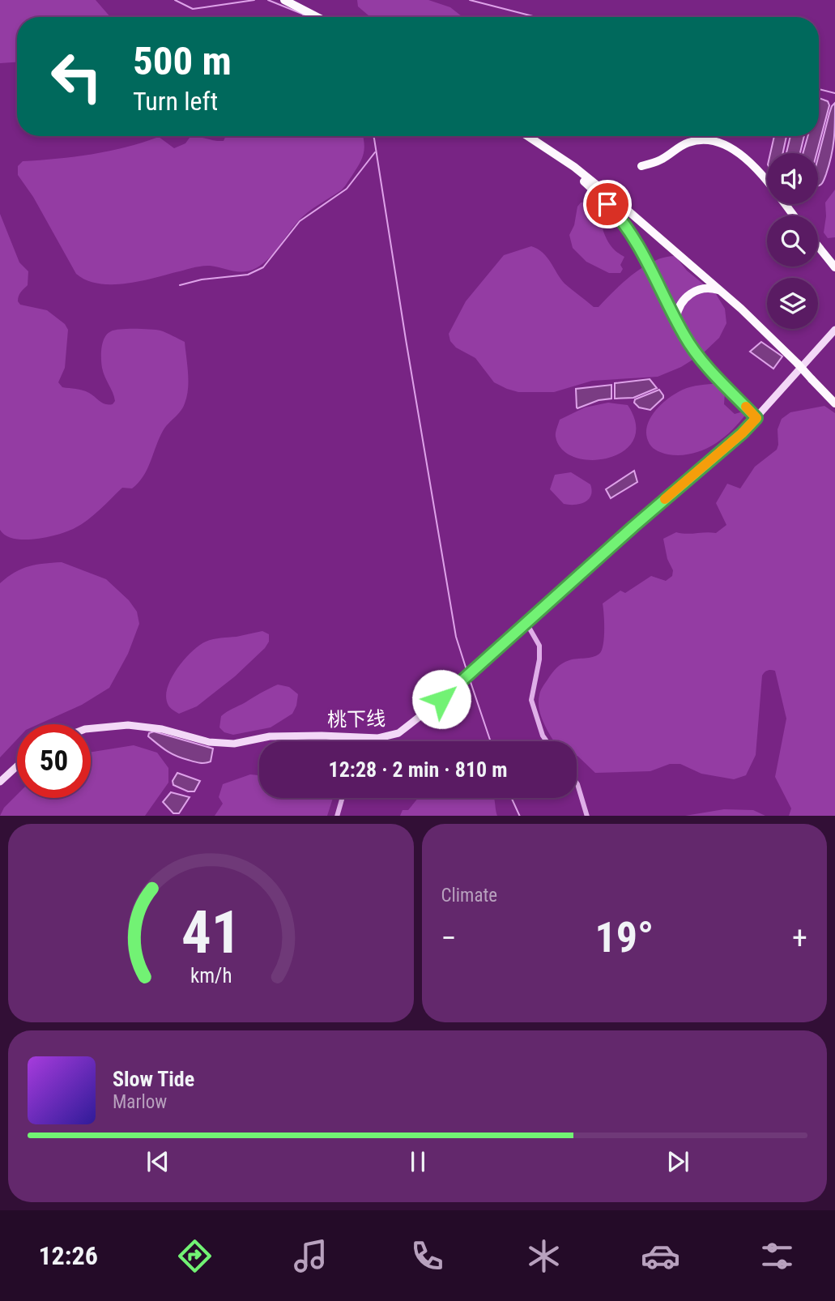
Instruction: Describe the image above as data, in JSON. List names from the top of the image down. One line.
{"streets":{"main road":["桃下线"]},"page":{"turn":["500 m","Turn left"],"limit":"50","trip":"12:28 · 2 min · 810 m","tile":"Climate","heat":["−","19°","+"],"song":["Slow Tide","Marlow"],"tabs":"12:26","gauge":["41","km/h"]}}
